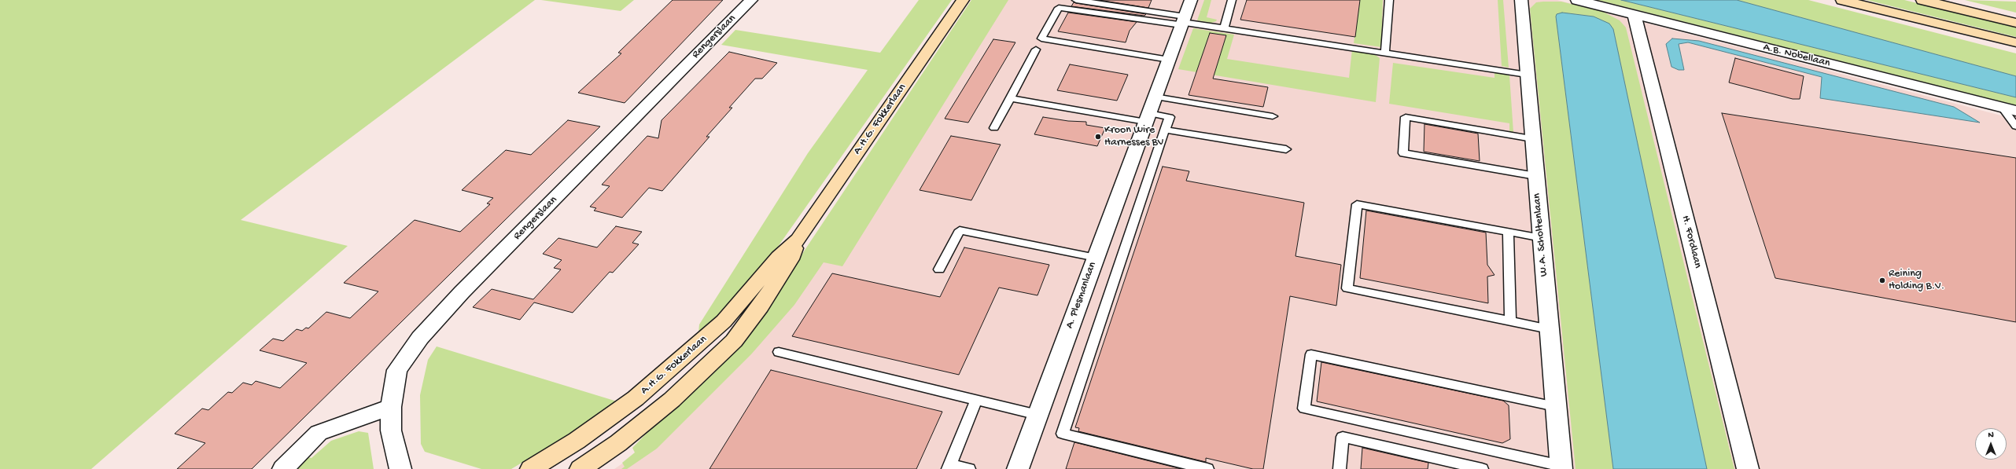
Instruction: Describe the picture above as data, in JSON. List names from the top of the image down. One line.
{"streets":{"main road":["A.H.G. Fokkerlaan"],"street":["Rengerslaan","A.B. Nobellaan","W.A. Scholtenlaan","H. Fordlaan","A. Plesmanlaan"]},"crossings":[["A.B. Nobellaan","H. Fordlaan"]],"places":["Kroon Wire Harnesses BV","Reining Holding B.V."],"north":"top"}
